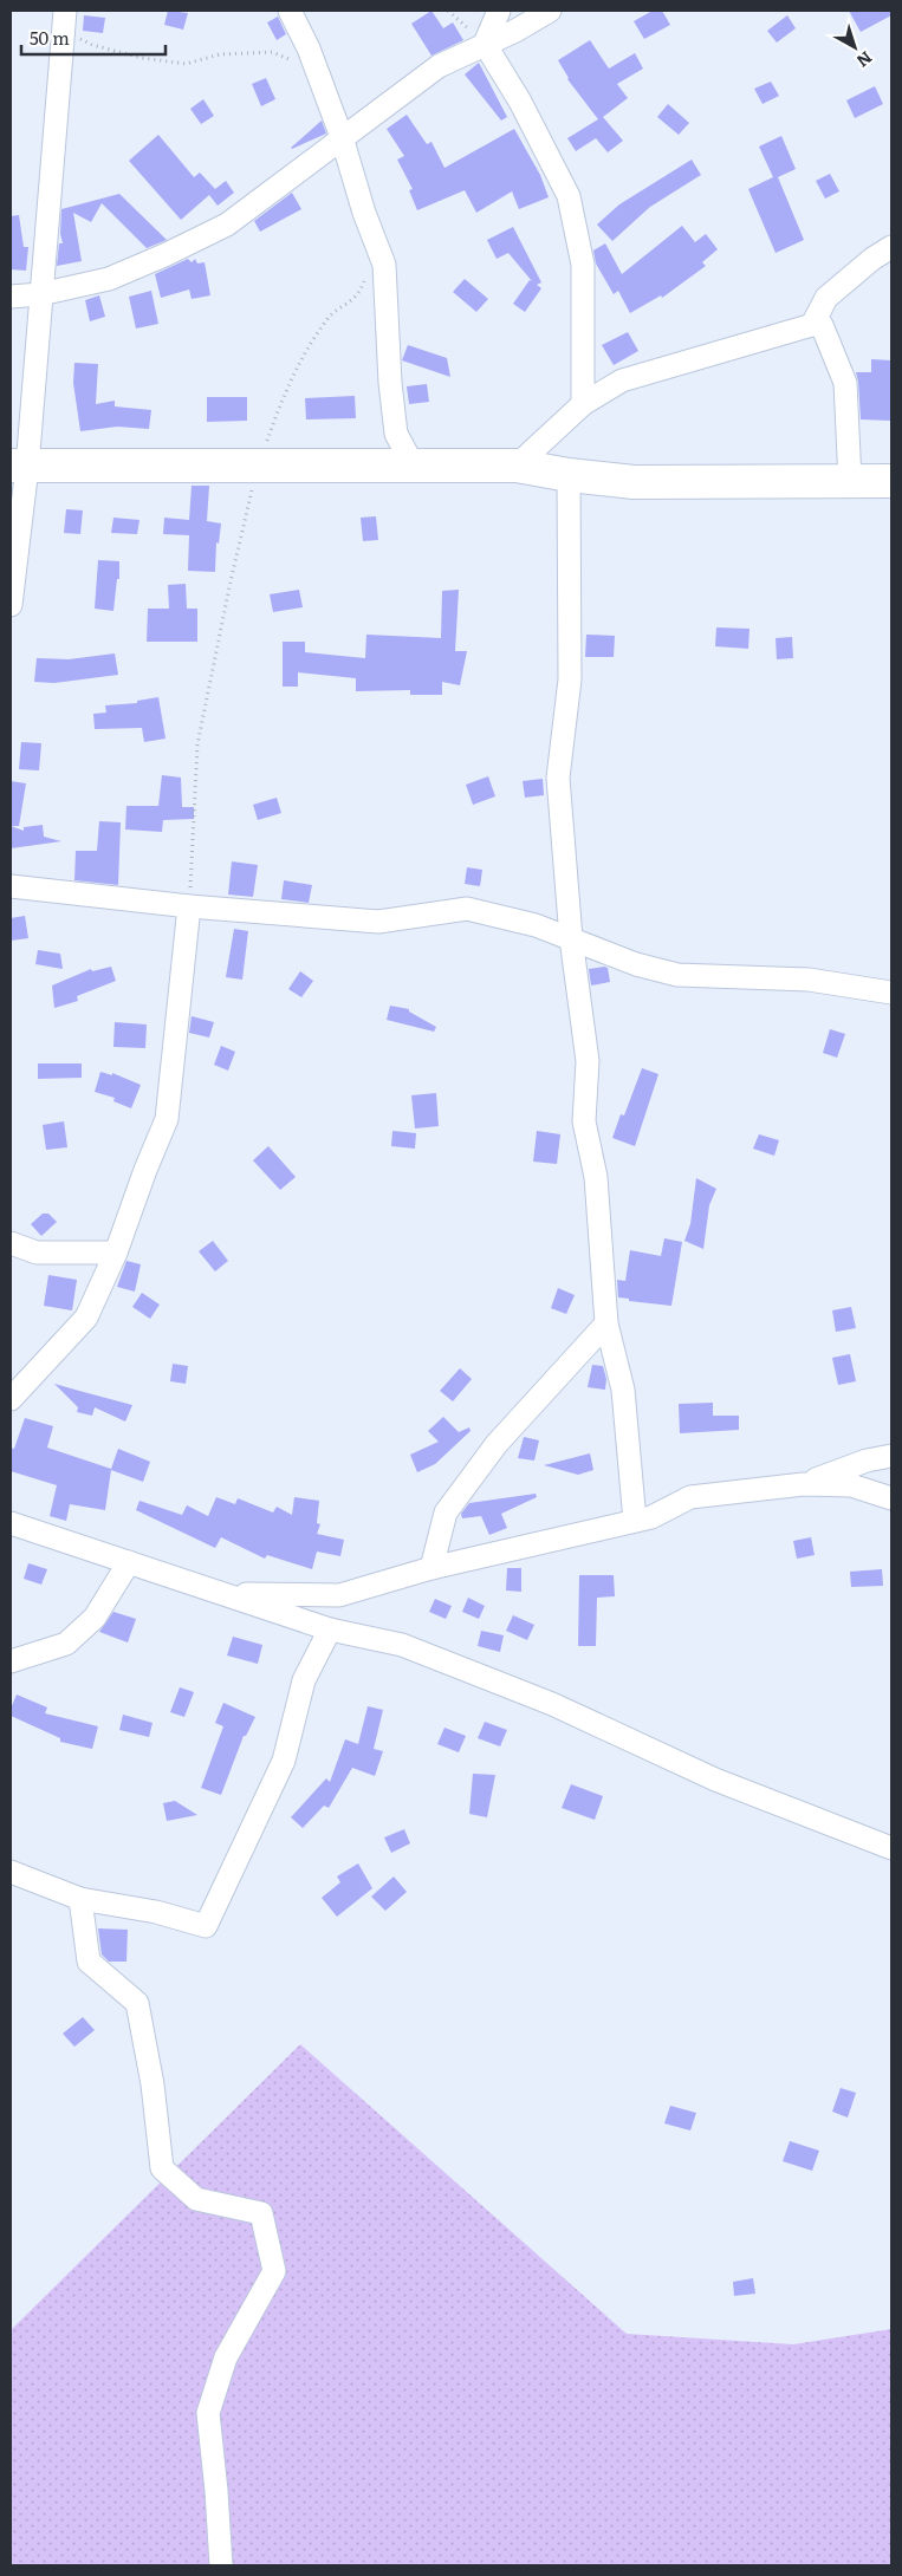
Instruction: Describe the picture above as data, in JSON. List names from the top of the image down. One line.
{"scale_bar":"50 m","north":"bottom right"}
